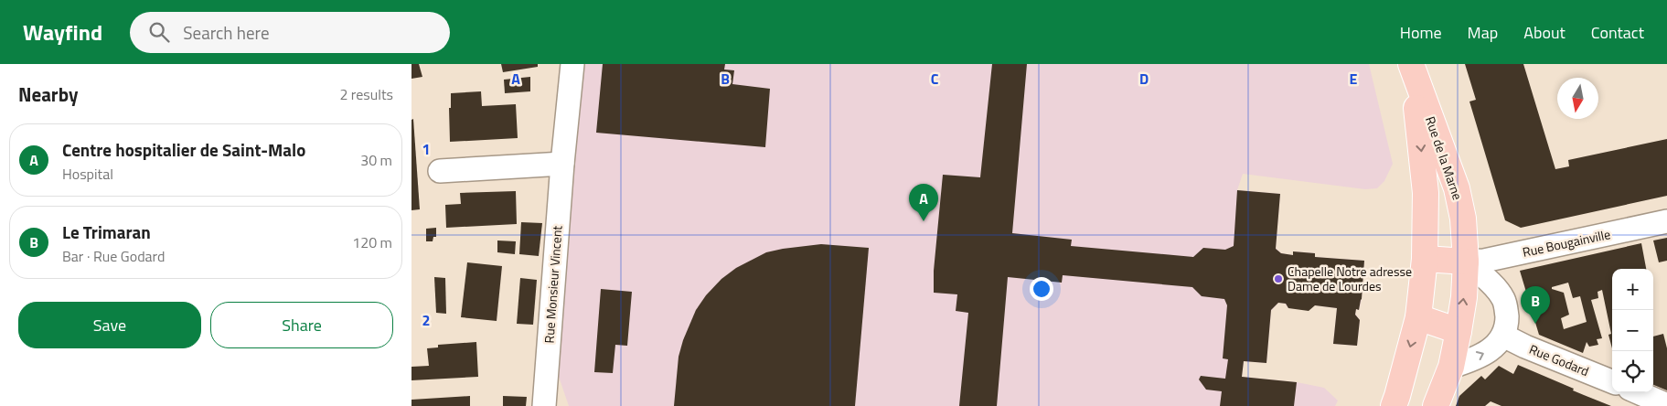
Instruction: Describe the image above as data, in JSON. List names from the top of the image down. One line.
{"streets":{"main road":["Rue de la Marne"],"street":["Rue Bougainville","Rue Monsieur Vincent","Rue Godard"]},"crossings":[["Rue de la Marne","Rue Bougainville"]],"places":["Chapelle Notre adresse Dame de Lourdes"],"north":"bottom","page":{"header":"Wayfind","search":"Search here","nav":["Home","Map","About","Contact"],"heading":["Nearby","2 results"],"list":[{"mark":"A","name":"Centre hospitalier de Saint-Malo","note":"Hospital","value":"30 m"},{"mark":"B","name":"Le Trimaran","note":"Bar · Rue Godard","value":"120 m"}],"pins":["A","B"],"map_buttons":["+","−"],"buttons":["Save","Share"]},"grid":{"columns":["A","B","C","D","E"],"rows":["1","2"]}}
